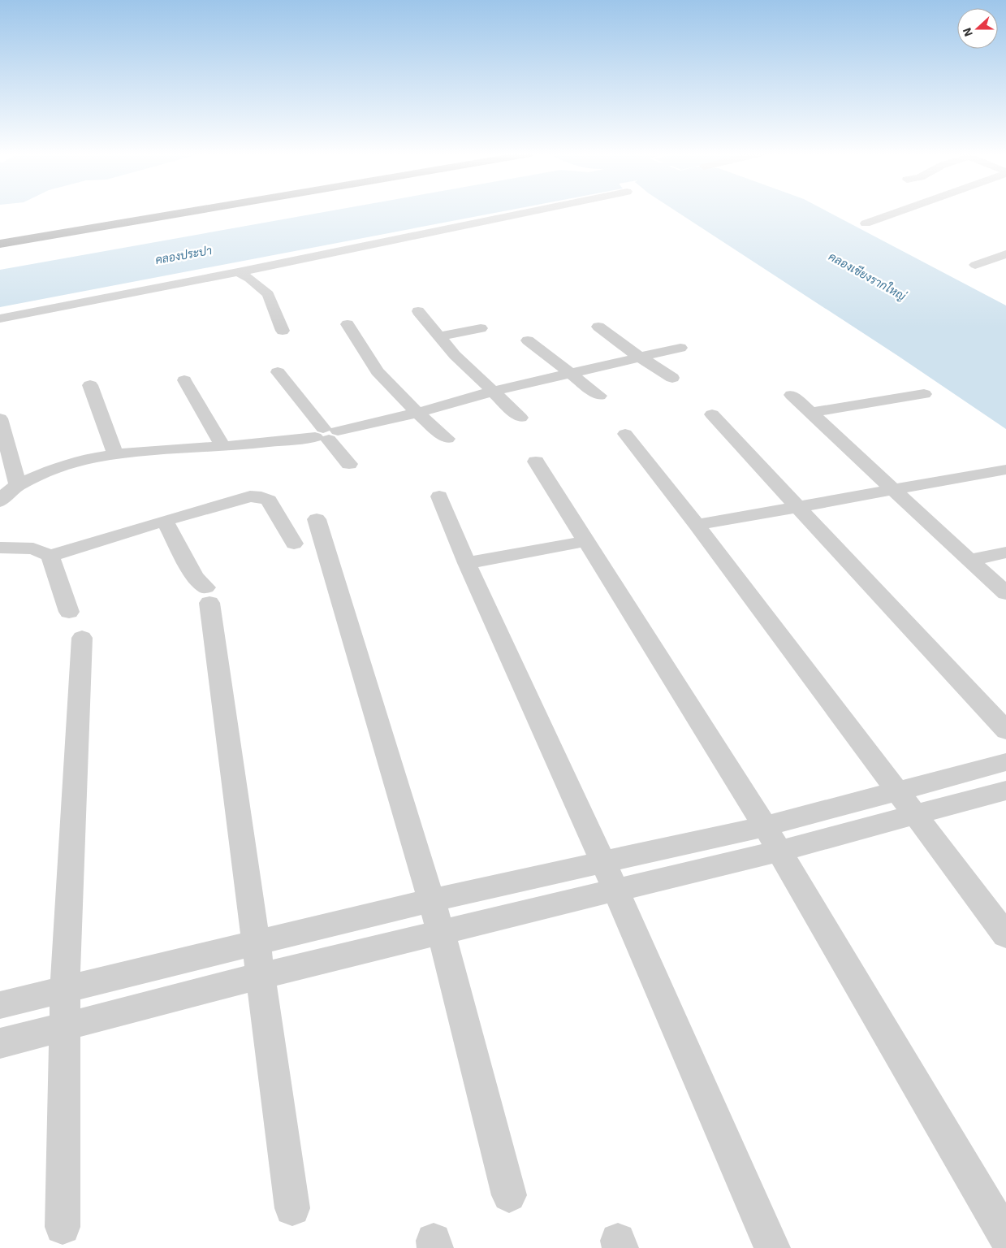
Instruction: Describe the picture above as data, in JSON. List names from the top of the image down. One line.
{"water":["คลองประปา","คลองเชียงรากใหญ่"],"north":"left"}
